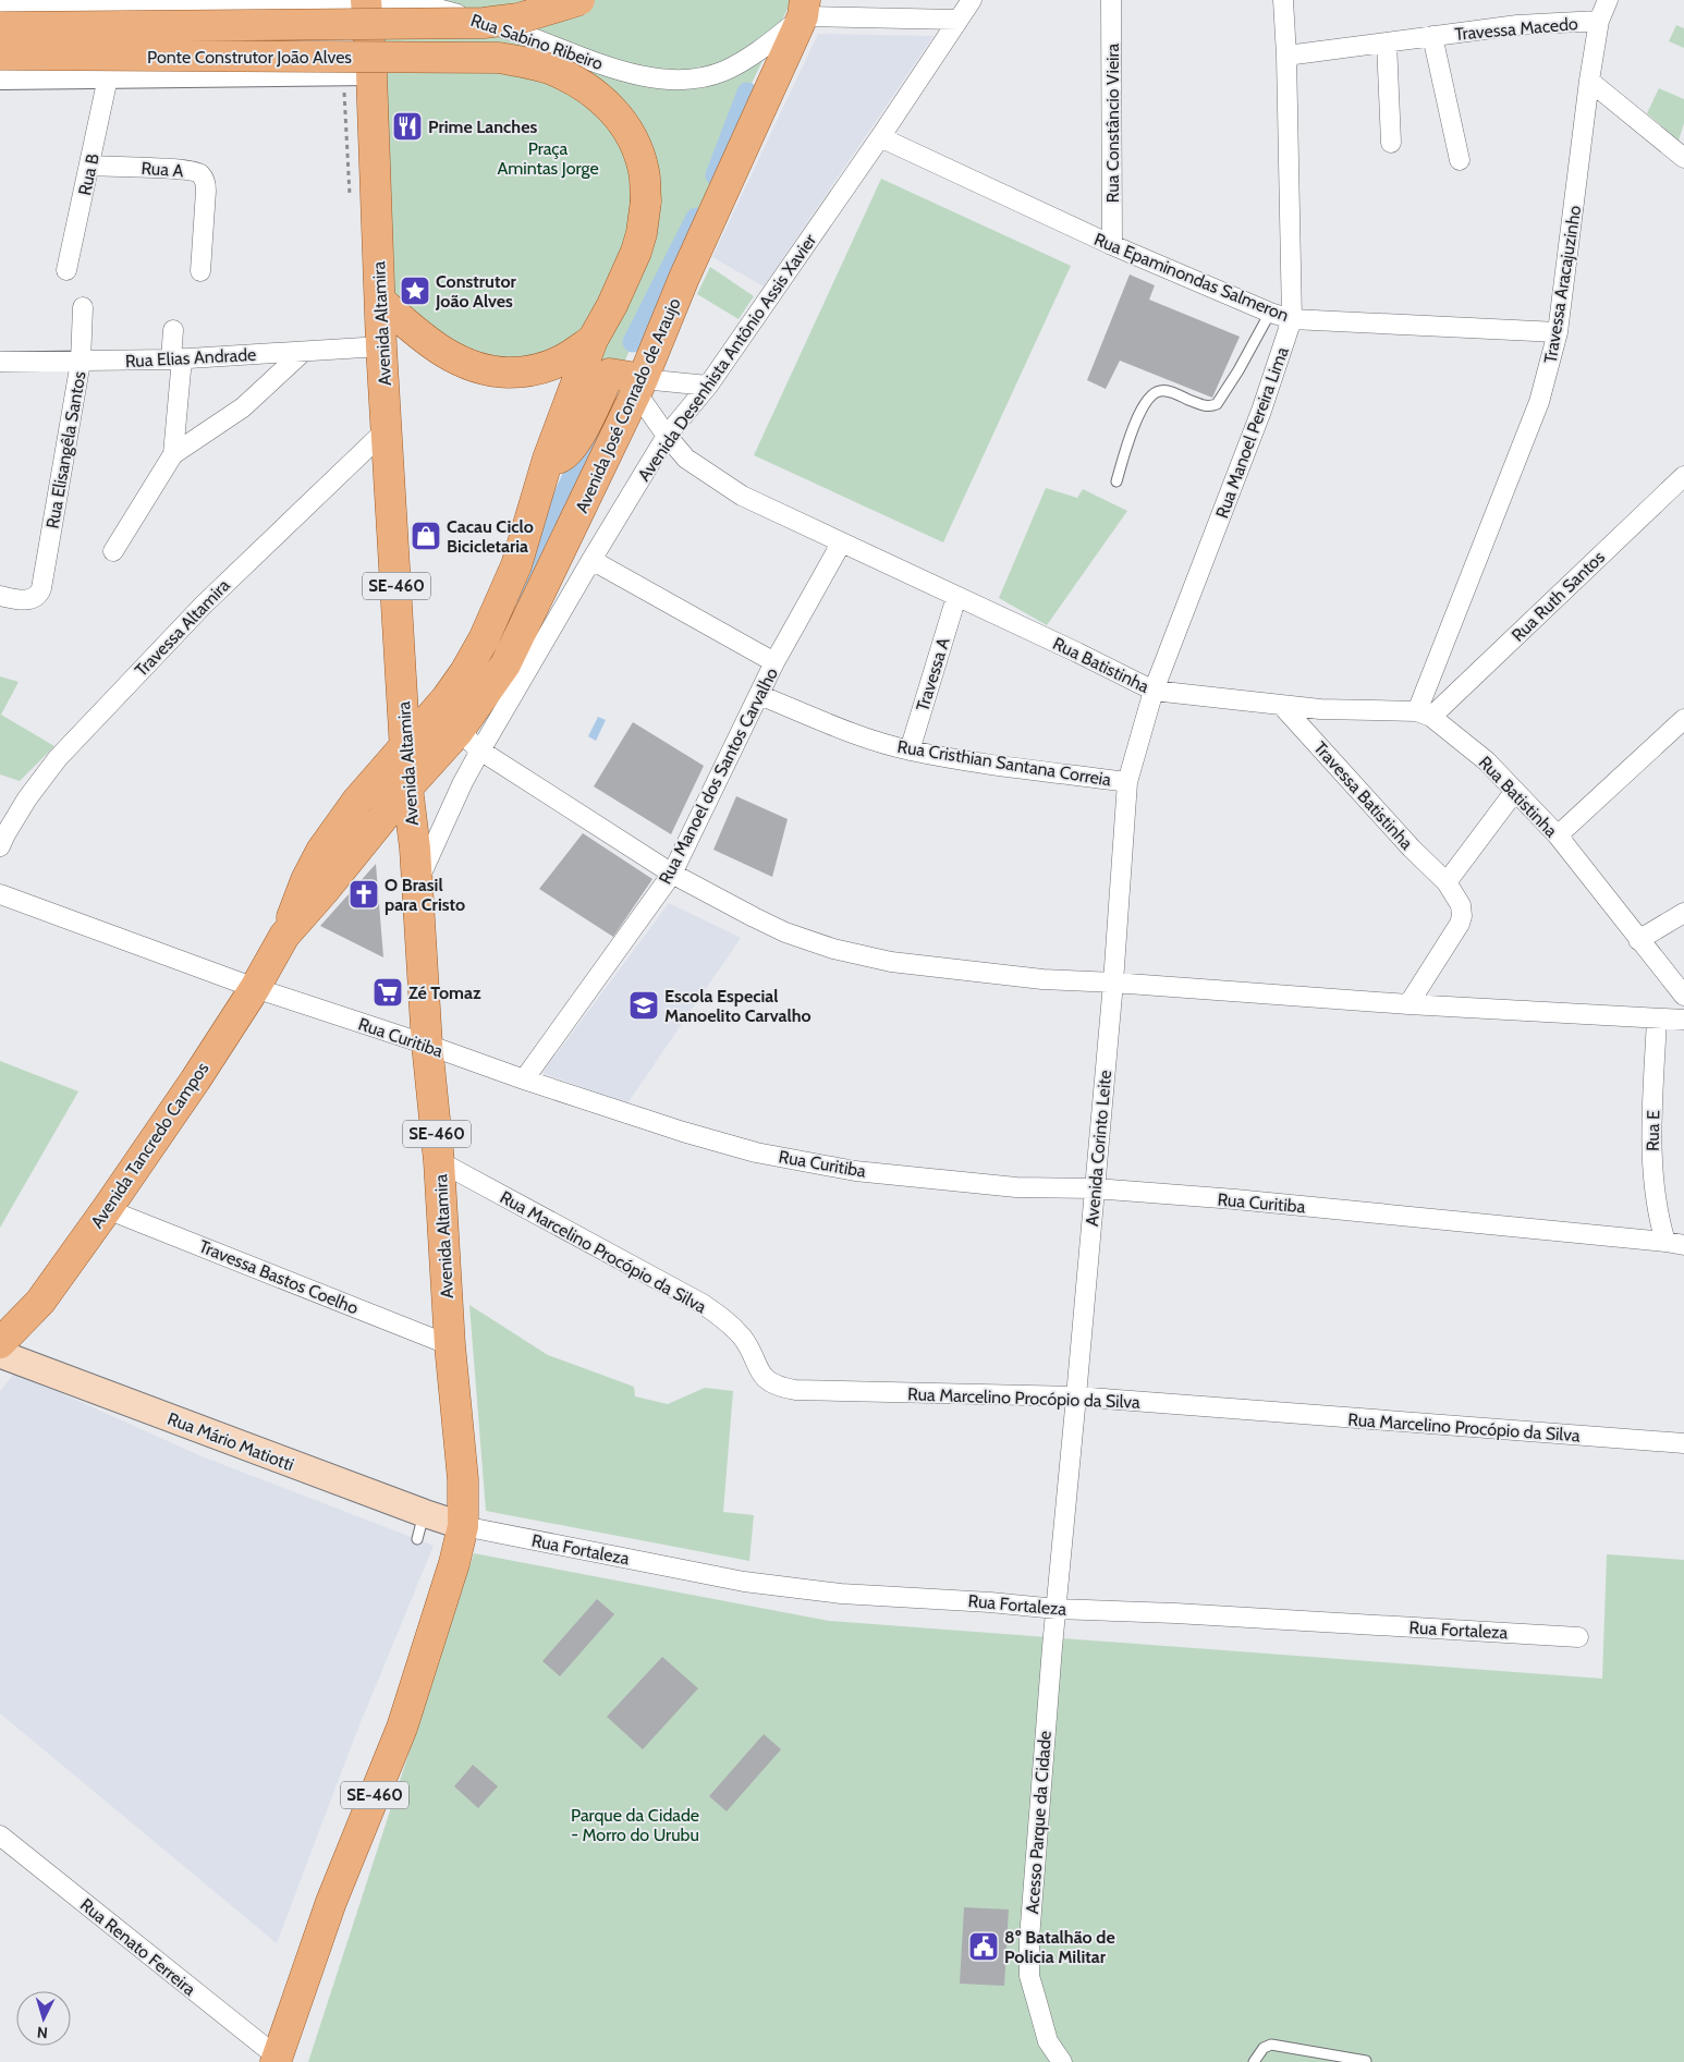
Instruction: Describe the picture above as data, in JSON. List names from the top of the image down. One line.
{"streets":{"main road":["Ponte Construtor João Alves","Avenida Altamira","Avenida José Conrado de Araujo","SE-460","Avenida Tancredo Campos","Rua Mário Matiotti"],"street":["Travessa Macedo","Rua Sabino Ribeiro","Rua Constâncio Vieira","Rua A","Rua B","Rua Epaminondas Salmeron","Travessa Aracajuzinho","Rua Elias Andrade","Avenida Desenhista Antônio Assis Xavier","Rua Manoel Pereira Lima","Rua Elisangêla Santos","Rua Ruth Santos","Travessa Altamira","Rua Batistinha","Travessa A","Rua Cristhian Santana Correia","Rua Manoel dos Santos Carvalho","Travessa Batistinha","Rua Curitiba","Rua E","Avenida Corinto Leite","Rua Marcelino Procópio da Silva","Travessa Bastos Coelho","Rua Fortaleza","Acesso Parque da Cidade","Rua Renato Ferreira"]},"crossings":[["Travessa Macedo","Travessa Aracajuzinho"],["Travessa Macedo","Rua Manoel Pereira Lima"],["Rua Sabino Ribeiro","Avenida Altamira"],["Rua Sabino Ribeiro","Avenida José Conrado de Araujo"],["Rua Constâncio Vieira","Rua Epaminondas Salmeron"],["Rua A","Rua B"],["Rua Epaminondas Salmeron","Travessa Aracajuzinho"],["Rua Epaminondas Salmeron","Avenida Desenhista Antônio Assis Xavier"],["Rua Epaminondas Salmeron","Rua Manoel Pereira Lima"],["Travessa Aracajuzinho","Rua Ruth Santos"],["Travessa Aracajuzinho","Rua Batistinha"],["Avenida Altamira","Rua Elias Andrade"],["Avenida Altamira","Avenida Desenhista Antônio Assis Xavier"],["Avenida Altamira","Avenida José Conrado de Araujo"],["Avenida Altamira","SE-460"],["Avenida Altamira","Travessa Altamira"],["Avenida Altamira","Rua Curitiba"],["Avenida Altamira","Avenida Tancredo Campos"],["Avenida Altamira","Rua Marcelino Procópio da Silva"],["Avenida Altamira","Travessa Bastos Coelho"],["Avenida Altamira","Rua Mário Matiotti"],["Avenida Altamira","Rua Fortaleza"],["Rua Elias Andrade","Rua Elisangêla Santos"],["Avenida Desenhista Antônio Assis Xavier","Rua Batistinha"],["Avenida José Conrado de Araujo","Rua Batistinha"],["Avenida José Conrado de Araujo","Avenida Tancredo Campos"],["Rua Manoel Pereira Lima","Rua Batistinha"],["Rua Manoel Pereira Lima","Avenida Corinto Leite"],["SE-460","Rua Mário Matiotti"],["SE-460","Rua Fortaleza"],["SE-460","Rua Renato Ferreira"],["Rua Ruth Santos","Rua Batistinha"],["Rua Batistinha","Travessa A"],["Rua Batistinha","Rua Manoel dos Santos Carvalho"],["Rua Batistinha","Travessa Batistinha"],["Rua Batistinha","Avenida Corinto Leite"],["Travessa A","Rua Cristhian Santana Correia"],["Rua Cristhian Santana Correia","Rua Manoel dos Santos Carvalho"],["Rua Cristhian Santana Correia","Avenida Corinto Leite"],["Rua Manoel dos Santos Carvalho","Rua Curitiba"],["Rua Curitiba","Rua E"],["Rua Curitiba","Avenida Tancredo Campos"],["Rua Curitiba","Avenida Corinto Leite"],["Avenida Tancredo Campos","Travessa Bastos Coelho"],["Avenida Corinto Leite","Rua Marcelino Procópio da Silva"],["Avenida Corinto Leite","Rua Fortaleza"],["Avenida Corinto Leite","Acesso Parque da Cidade"],["Rua Mário Matiotti","Rua Fortaleza"],["Rua Fortaleza","Acesso Parque da Cidade"]],"parks":["Praça Amintas Jorge","Parque da Cidade - Morro do Urubu"],"places":{"restaurant":["Prime Lanches"],"place":["Construtor João Alves"],"shop":["Cacau Ciclo Bicicletaria"],"church":["O Brasil para Cristo"],"supermarket":["Zé Tomaz"],"school or university":["Escola Especial Manoelito Carvalho"],"public building":["8º Batalhão de Policia Militar"]},"north":"bottom"}
